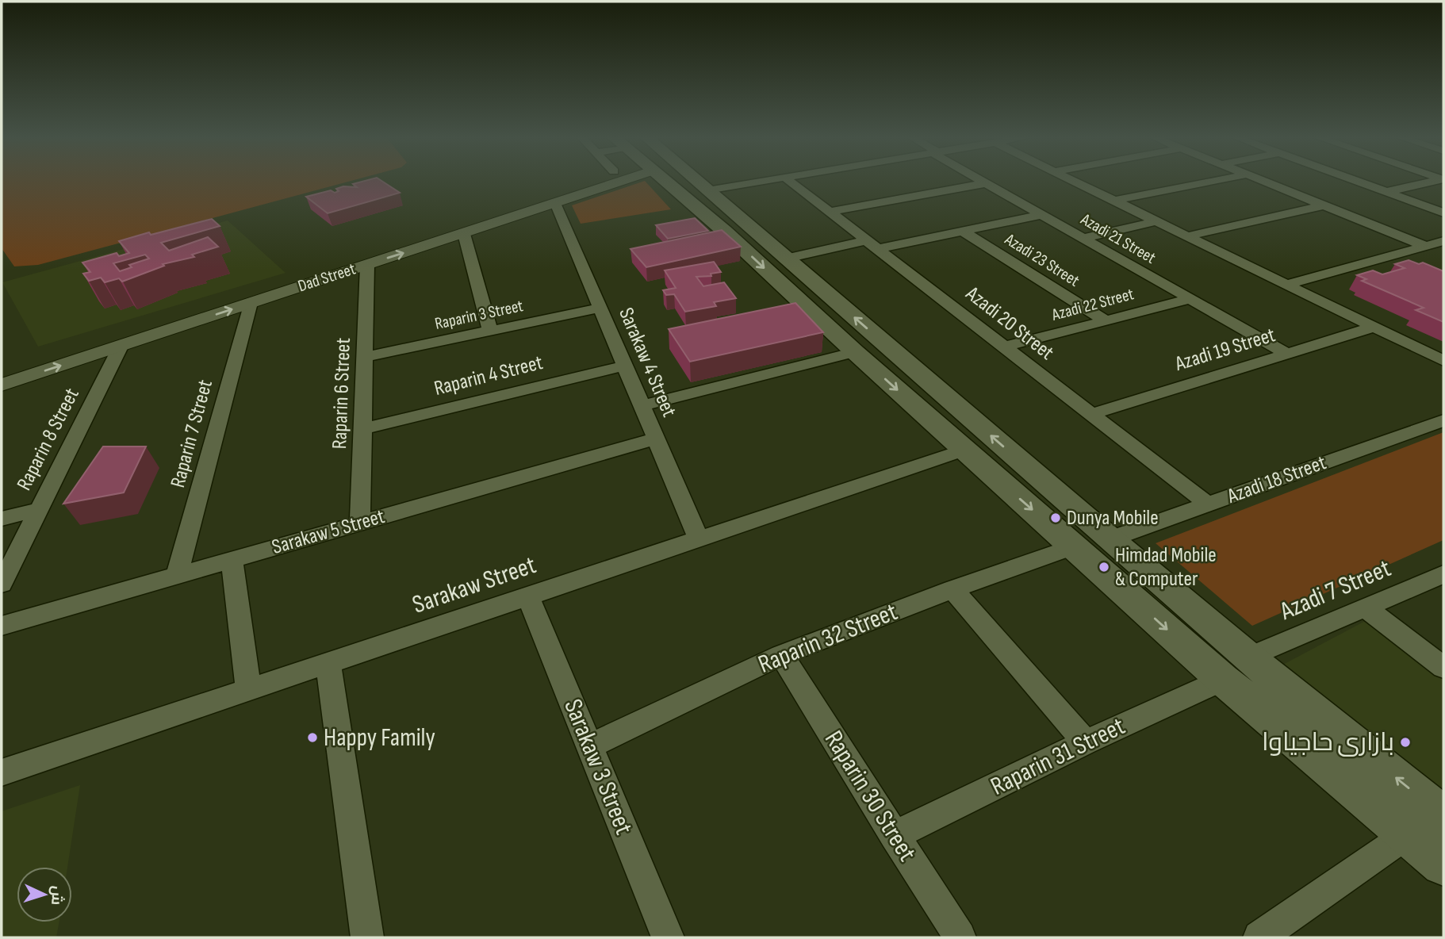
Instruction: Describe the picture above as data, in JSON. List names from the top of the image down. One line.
{"streets":{"street":["Azadi 21 Street","Azadi 23 Street","Dad Street","Azadi 22 Street","Raparin 3 Street","Azadi 20 Street","Azadi 19 Street","Sarakaw 4 Street","Raparin 4 Street","Raparin 6 Street","Raparin 7 Street","Raparin 8 Street","Azadi 18 Street","Sarakaw 5 Street","Sarakaw Street","Azadi 7 Street","Raparin 32 Street","Raparin 31 Street","Sarakaw 3 Street","Raparin 30 Street"]},"crossings":[["Azadi 21 Street","Azadi 22 Street"],["Azadi 21 Street","Azadi 19 Street"],["Azadi 23 Street","Azadi 22 Street"],["Dad Street","Sarakaw 4 Street"],["Dad Street","Raparin 6 Street"],["Dad Street","Raparin 7 Street"],["Dad Street","Raparin 8 Street"],["Azadi 22 Street","Azadi 20 Street"],["Raparin 3 Street","Sarakaw 4 Street"],["Raparin 3 Street","Raparin 6 Street"],["Azadi 20 Street","Azadi 19 Street"],["Azadi 20 Street","Azadi 18 Street"],["Sarakaw 4 Street","Raparin 4 Street"],["Sarakaw 4 Street","Sarakaw 5 Street"],["Sarakaw 4 Street","Sarakaw Street"],["Raparin 4 Street","Raparin 6 Street"],["Raparin 6 Street","Sarakaw 5 Street"],["Raparin 7 Street","Sarakaw 5 Street"],["Sarakaw Street","Sarakaw 3 Street"],["Raparin 32 Street","Sarakaw 3 Street"],["Raparin 32 Street","Raparin 30 Street"],["Raparin 31 Street","Raparin 30 Street"]],"places":["Dunya Mobile","Himdad Mobile & Computer","Happy Family","بازاری حاجیاوا"],"north":"right"}
